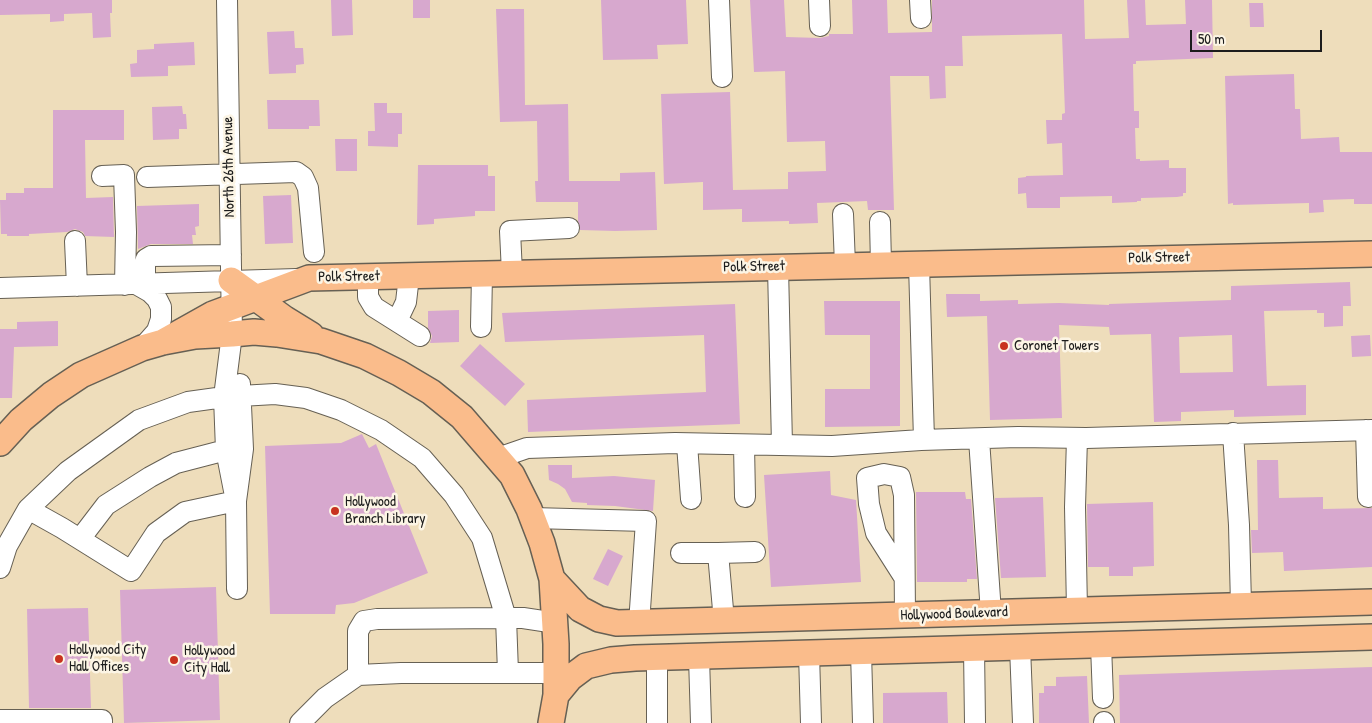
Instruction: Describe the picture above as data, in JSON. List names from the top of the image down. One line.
{"streets":{"main road":["Polk Street","Hollywood Boulevard"],"street":["North 26th Avenue"]},"crossings":[["North 26th Avenue","Polk Street"]],"places":["Coronet Towers","Hollywood Branch Library","Hollywood City Hall Offices","Hollywood City Hall"],"scale_bar":"50 m"}
